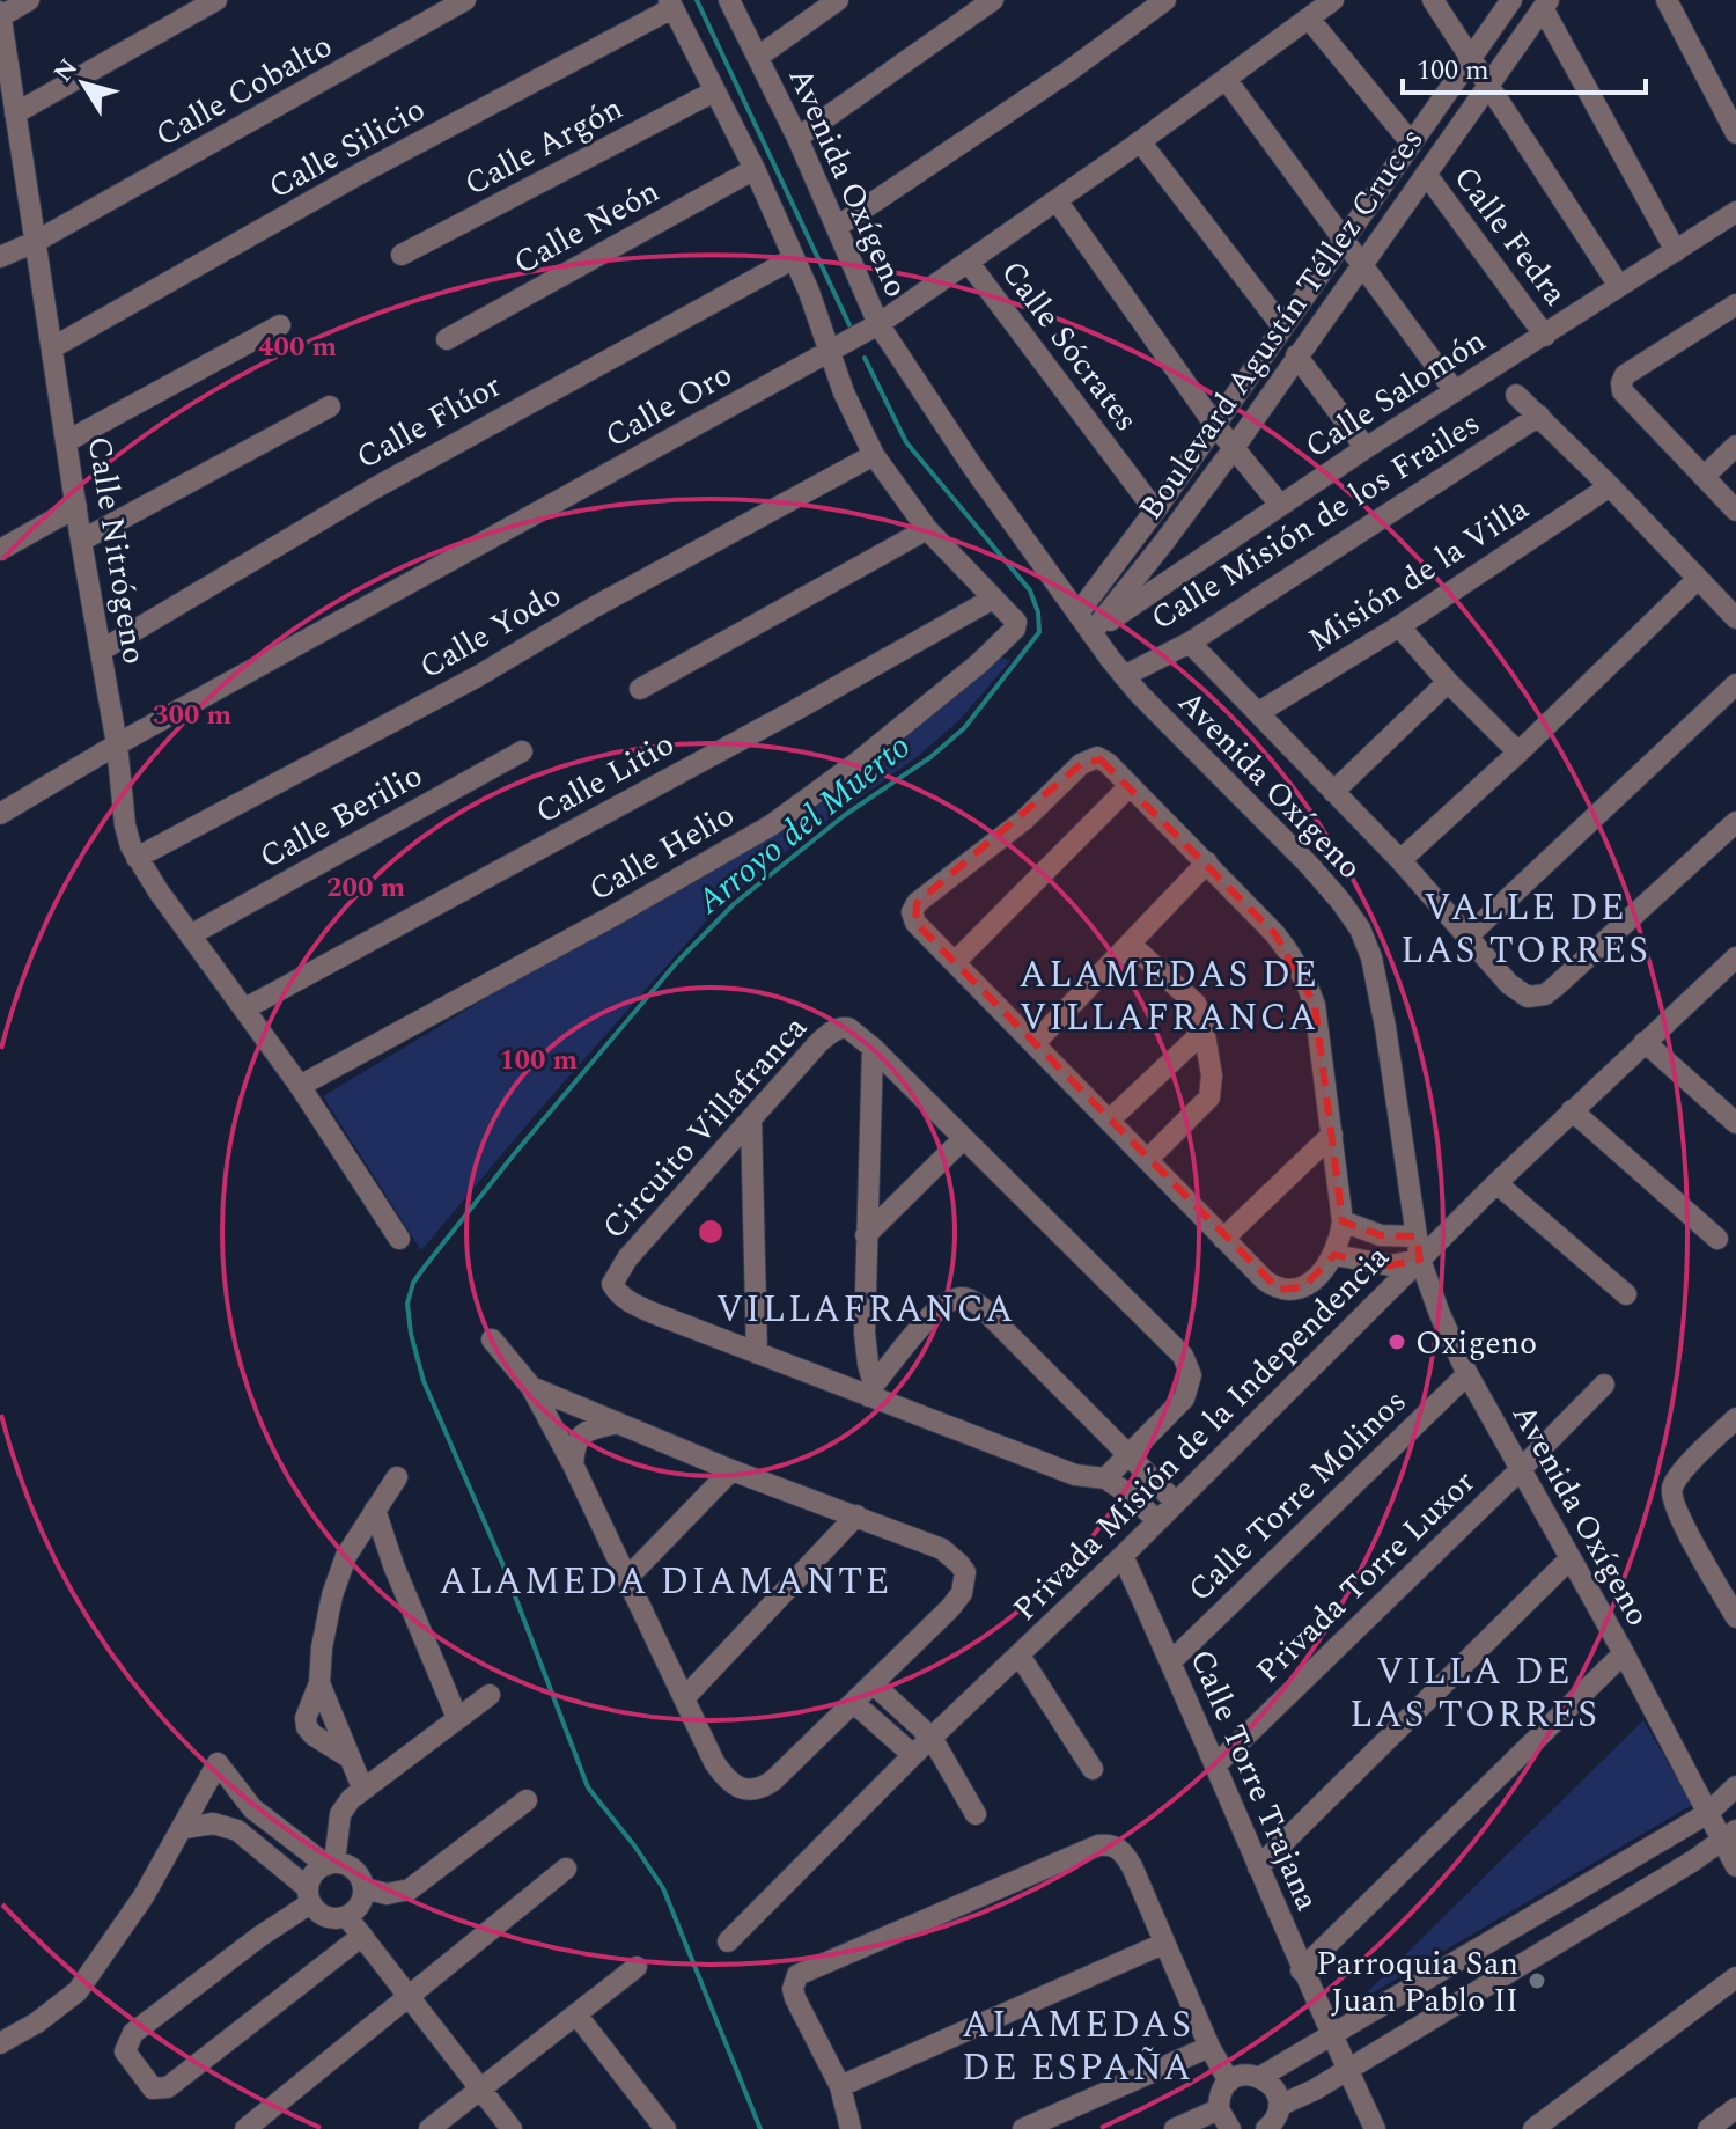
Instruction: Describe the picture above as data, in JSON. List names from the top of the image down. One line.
{"streets":{"street":["Calle Cobalto","Calle Argón","Calle Silicio","Avenida Oxígeno","Calle Neón","Calle Fedra","Boulevard Agustín Téllez Cruces","Calle Sócrates","Calle Salomón","Calle Oro","Calle Flúor","Calle Misión de los Frailes","Calle Nitrógeno","Misión de la Villa","Calle Yodo","Calle Litio","Calle Berilio","Calle Helio","Circuito Villafranca","Privada Misión de la Independencia","Calle Torre Molinos","Privada Torre Luxor","Calle Torre Trajana"]},"crossings":[["Calle Cobalto","Calle Nitrógeno"],["Calle Silicio","Calle Nitrógeno"],["Avenida Oxígeno","Boulevard Agustín Téllez Cruces"],["Avenida Oxígeno","Calle Salomón"],["Avenida Oxígeno","Calle Oro"],["Avenida Oxígeno","Calle Misión de los Frailes"],["Avenida Oxígeno","Privada Misión de la Independencia"],["Avenida Oxígeno","Calle Torre Molinos"],["Avenida Oxígeno","Privada Torre Luxor"],["Calle Fedra","Boulevard Agustín Téllez Cruces"],["Calle Fedra","Calle Salomón"],["Boulevard Agustín Téllez Cruces","Calle Sócrates"],["Boulevard Agustín Téllez Cruces","Calle Salomón"],["Calle Sócrates","Calle Oro"],["Calle Oro","Calle Nitrógeno"],["Calle Flúor","Calle Nitrógeno"],["Calle Nitrógeno","Calle Yodo"],["Calle Nitrógeno","Calle Litio"],["Calle Nitrógeno","Calle Berilio"],["Calle Nitrógeno","Calle Helio"],["Calle Litio","Calle Helio"],["Circuito Villafranca","Privada Misión de la Independencia"],["Privada Misión de la Independencia","Calle Torre Trajana"],["Calle Torre Molinos","Calle Torre Trajana"],["Privada Torre Luxor","Calle Torre Trajana"]],"districts":["VALLE DE LAS TORRES","ALAMEDAS DE VILLAFRANCA","VILLAFRANCA","ALAMEDA DIAMANTE","VILLA DE LAS TORRES","ALAMEDAS DE ESPAÑA"],"water":["Arroyo del Muerto"],"places":["Oxigeno","Parroquia San Juan Pablo II"],"scale_bar":"100 m","north":"top left","rings":["400 m","300 m","200 m","100 m"]}
